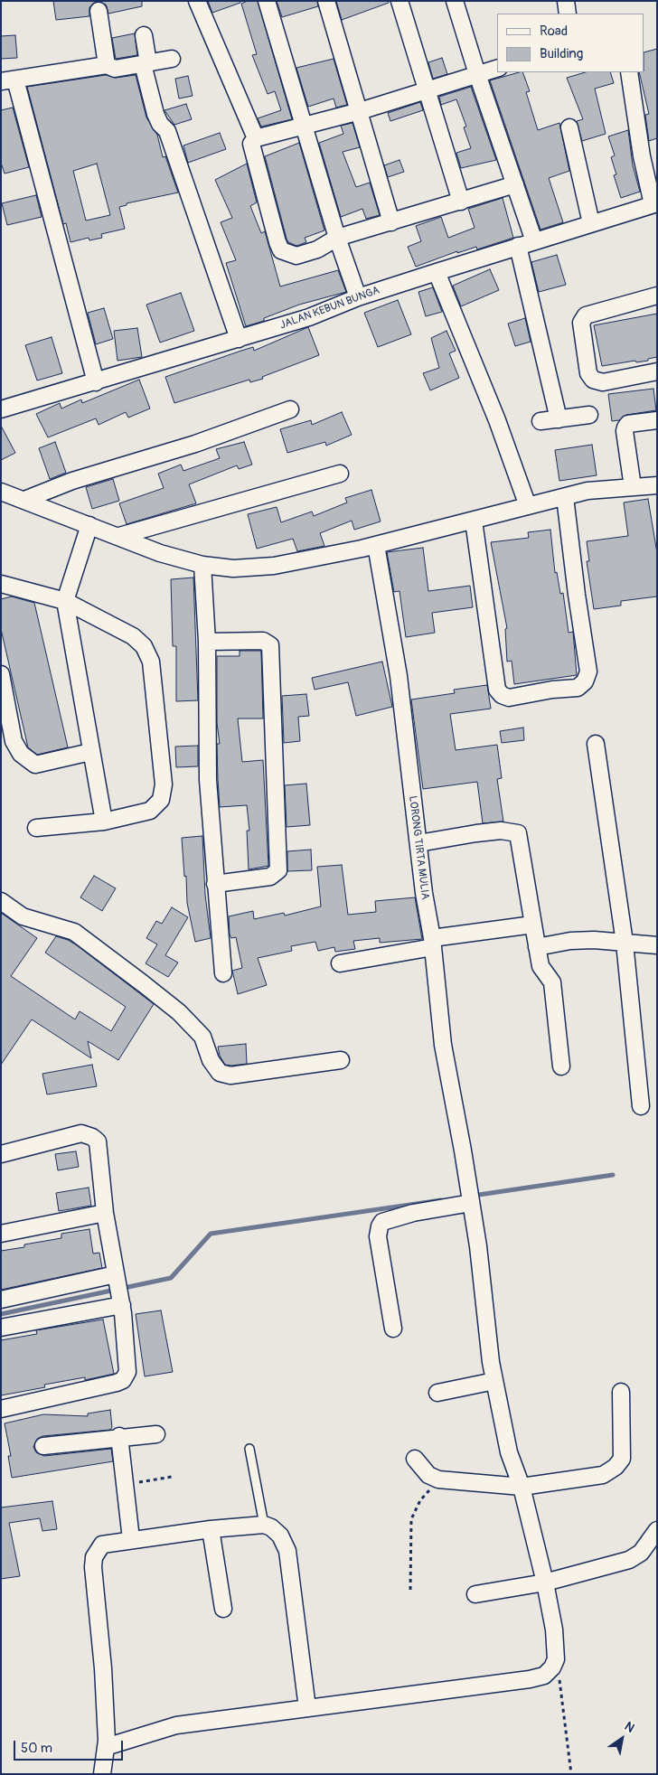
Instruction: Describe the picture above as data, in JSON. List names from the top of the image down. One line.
{"streets":{"street":["JALAN KEBUN BUNGA","LORONG TIRTA MULIA"]},"legend":["Road","Building"],"scale_bar":"50 m","north":"top right"}
